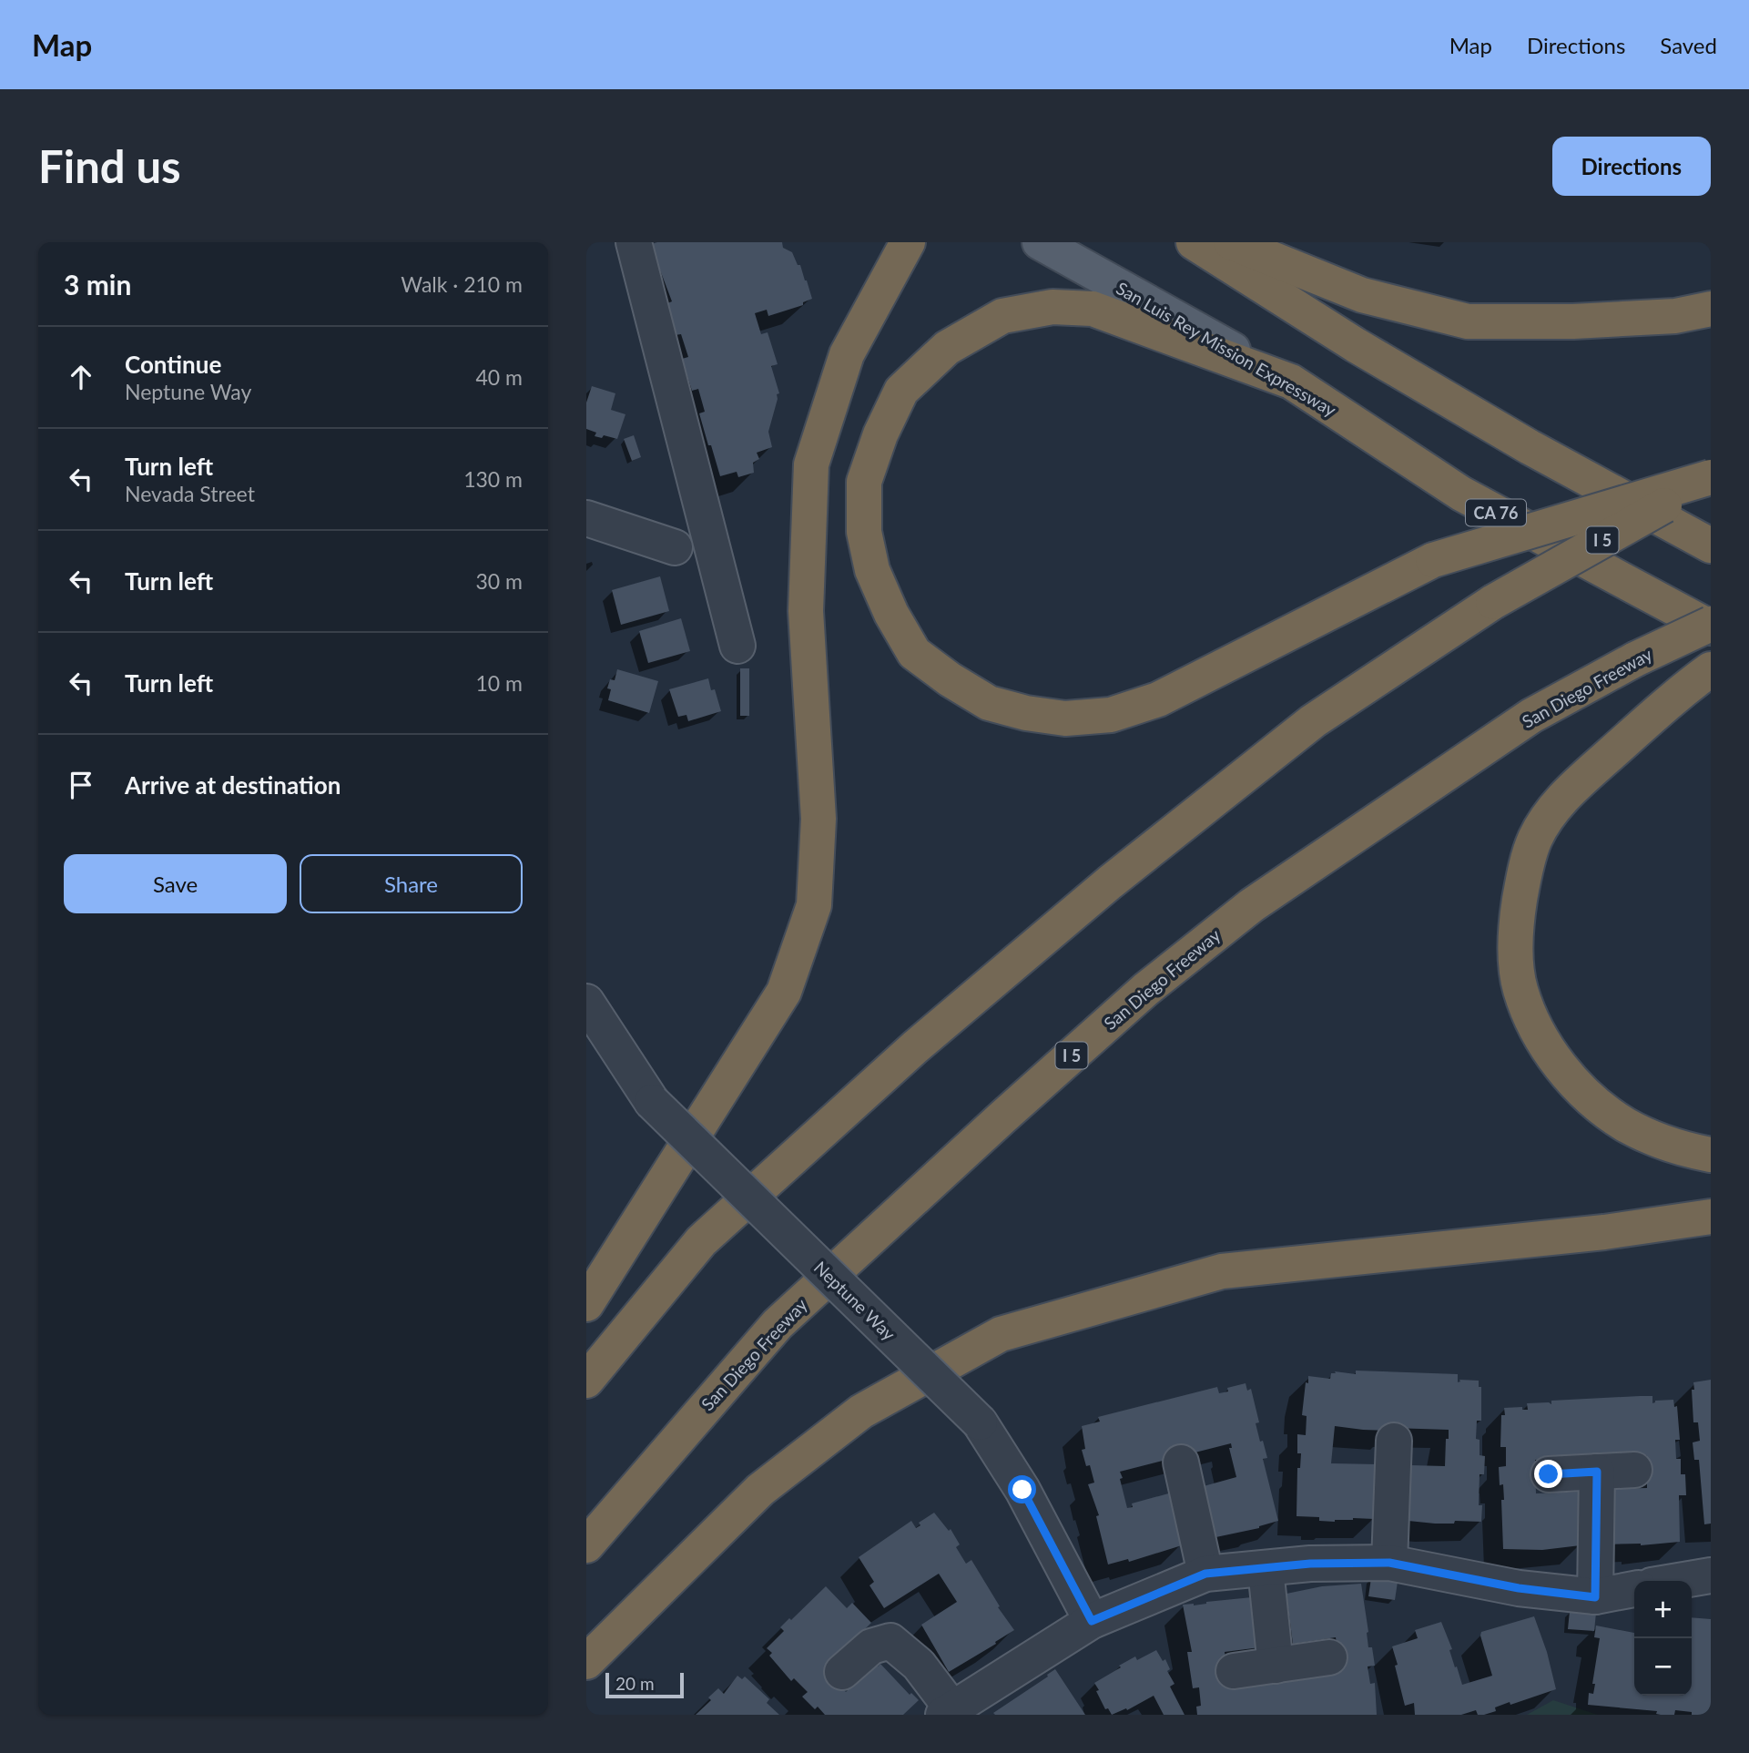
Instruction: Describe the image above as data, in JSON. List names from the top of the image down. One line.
{"streets":{"highway":["San Luis Rey Mission Expressway","CA 76","I 5","San Diego Freeway"],"street":["Neptune Way"]},"crossings":[["San Luis Rey Mission Expressway","San Diego Freeway"]],"scale_bar":"20 m","page":{"header":"Map","nav":["Map","Directions","Saved"],"buttons":["Directions",["Save","Share"]],"title":"Find us","heading":["3 min","Walk · 210 m"],"list":[["Continue","Neptune Way","40 m"],["Turn left","Nevada Street","130 m"],["Turn left","30 m"],["Turn left","10 m"],"Arrive at destination"],"map_buttons":["+","−"],"scale":"20 m"}}
